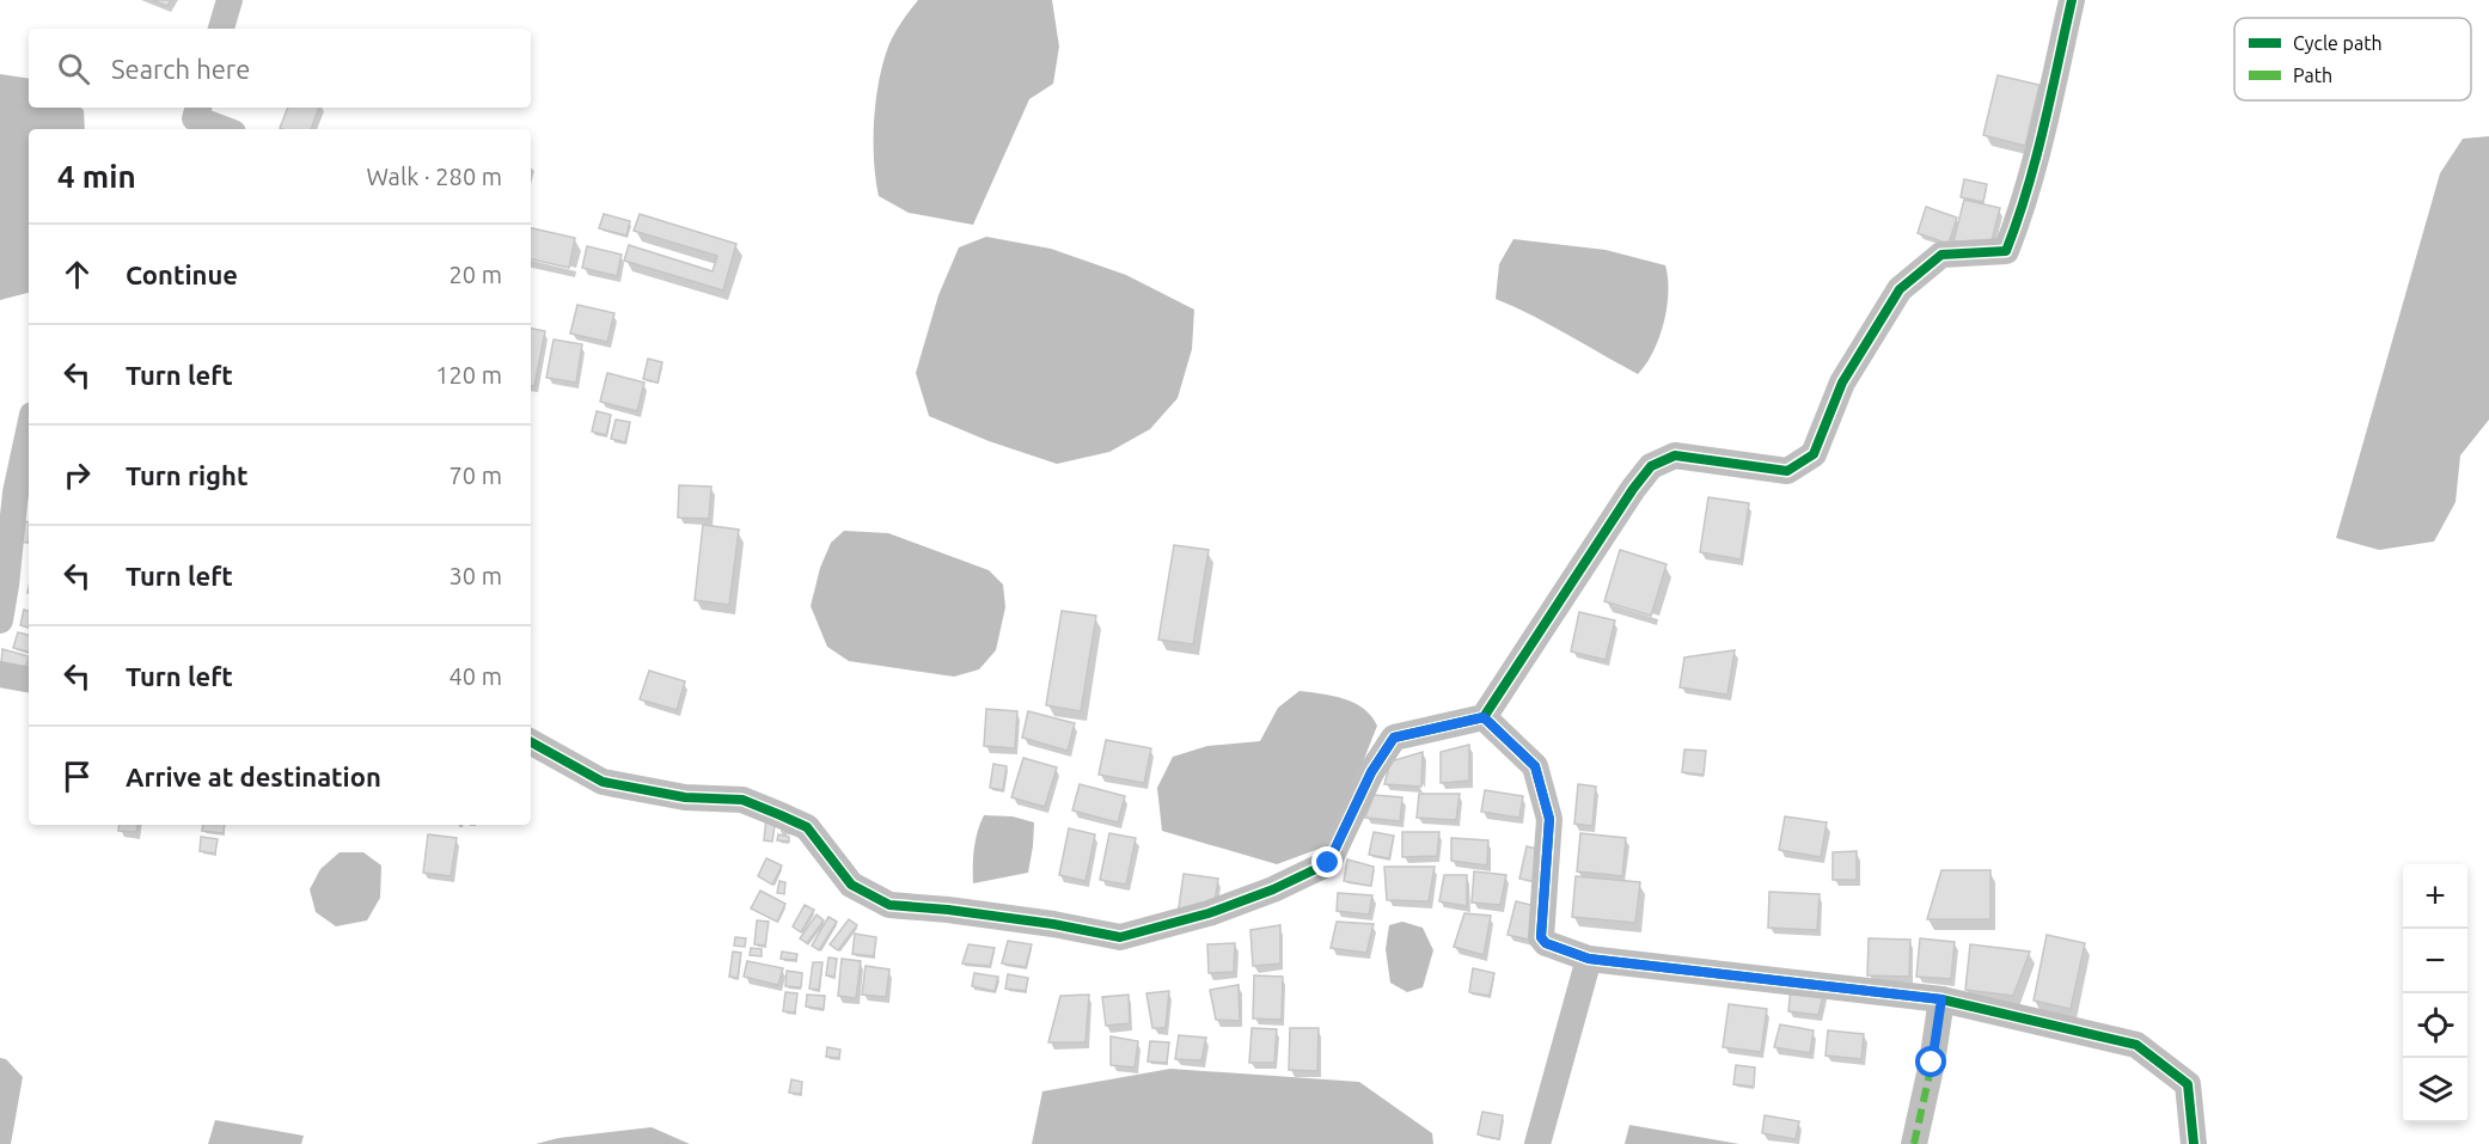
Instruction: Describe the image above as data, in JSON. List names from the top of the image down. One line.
{"legend":["Cycle path","Path"],"page":{"search":"Search here","heading":["4 min","Walk · 280 m"],"list":[["Continue","20 m"],["Turn left","120 m"],["Turn right","70 m"],["Turn left","30 m"],["Turn left","40 m"],"Arrive at destination"],"map_buttons":["+","−"]}}
